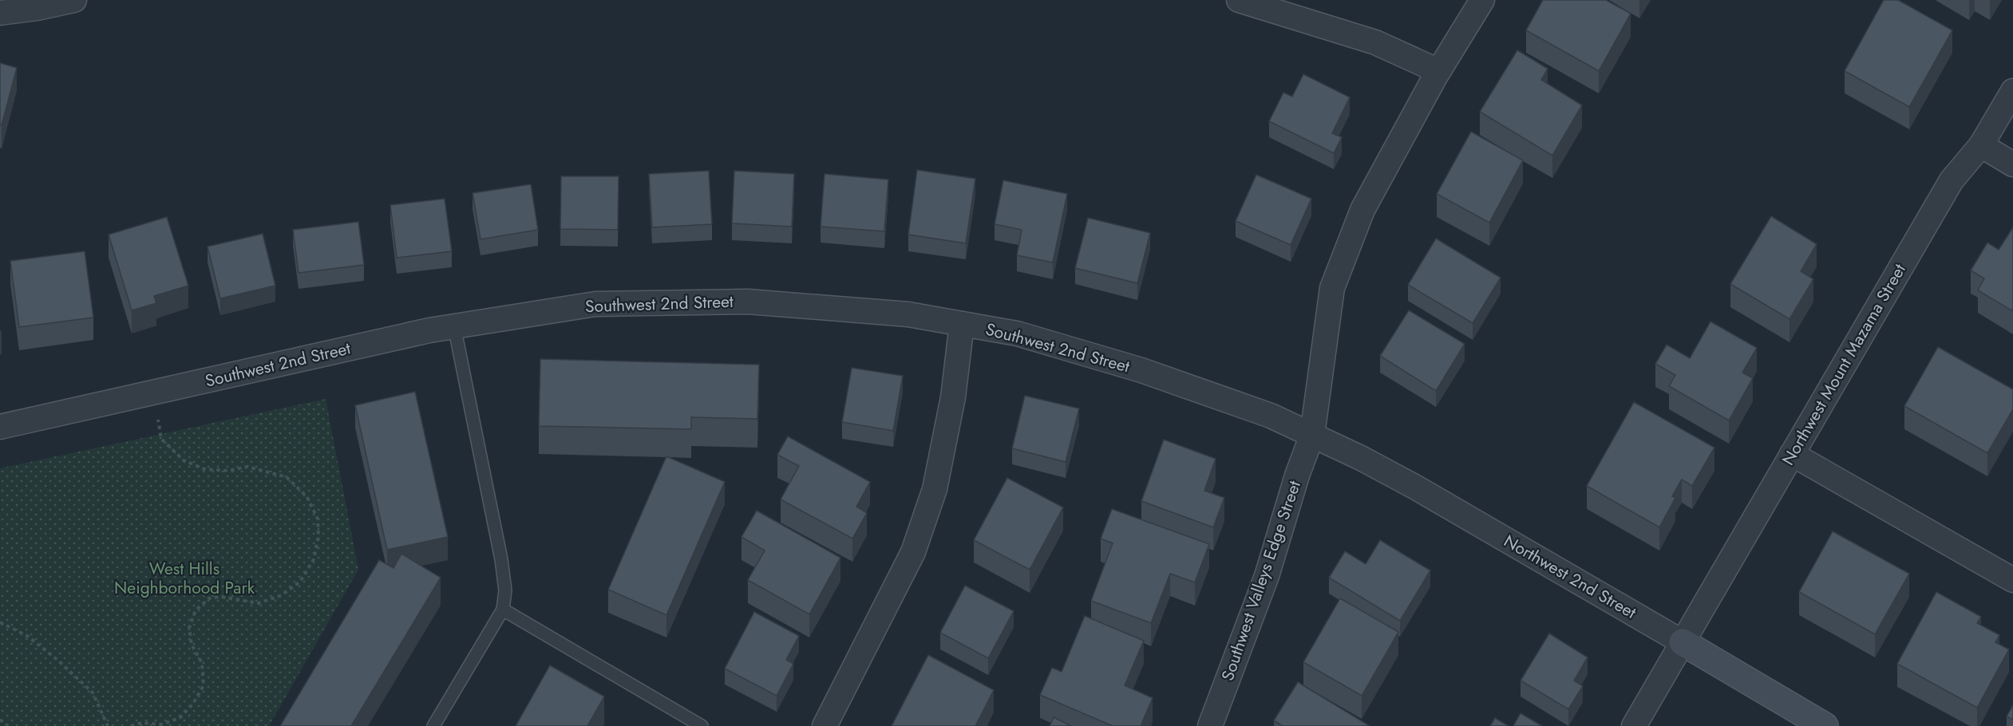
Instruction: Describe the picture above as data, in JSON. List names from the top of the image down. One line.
{"streets":{"street":["Southwest 2nd Street","Northwest Mount Mazama Street","Northwest 2nd Street","Southwest Valleys Edge Street"]},"crossings":[["Southwest 2nd Street","Northwest 2nd Street"],["Southwest 2nd Street","Southwest Valleys Edge Street"],["Northwest Mount Mazama Street","Northwest 2nd Street"],["Northwest 2nd Street","Southwest Valleys Edge Street"]],"parks":["West Hills Neighborhood Park"]}
